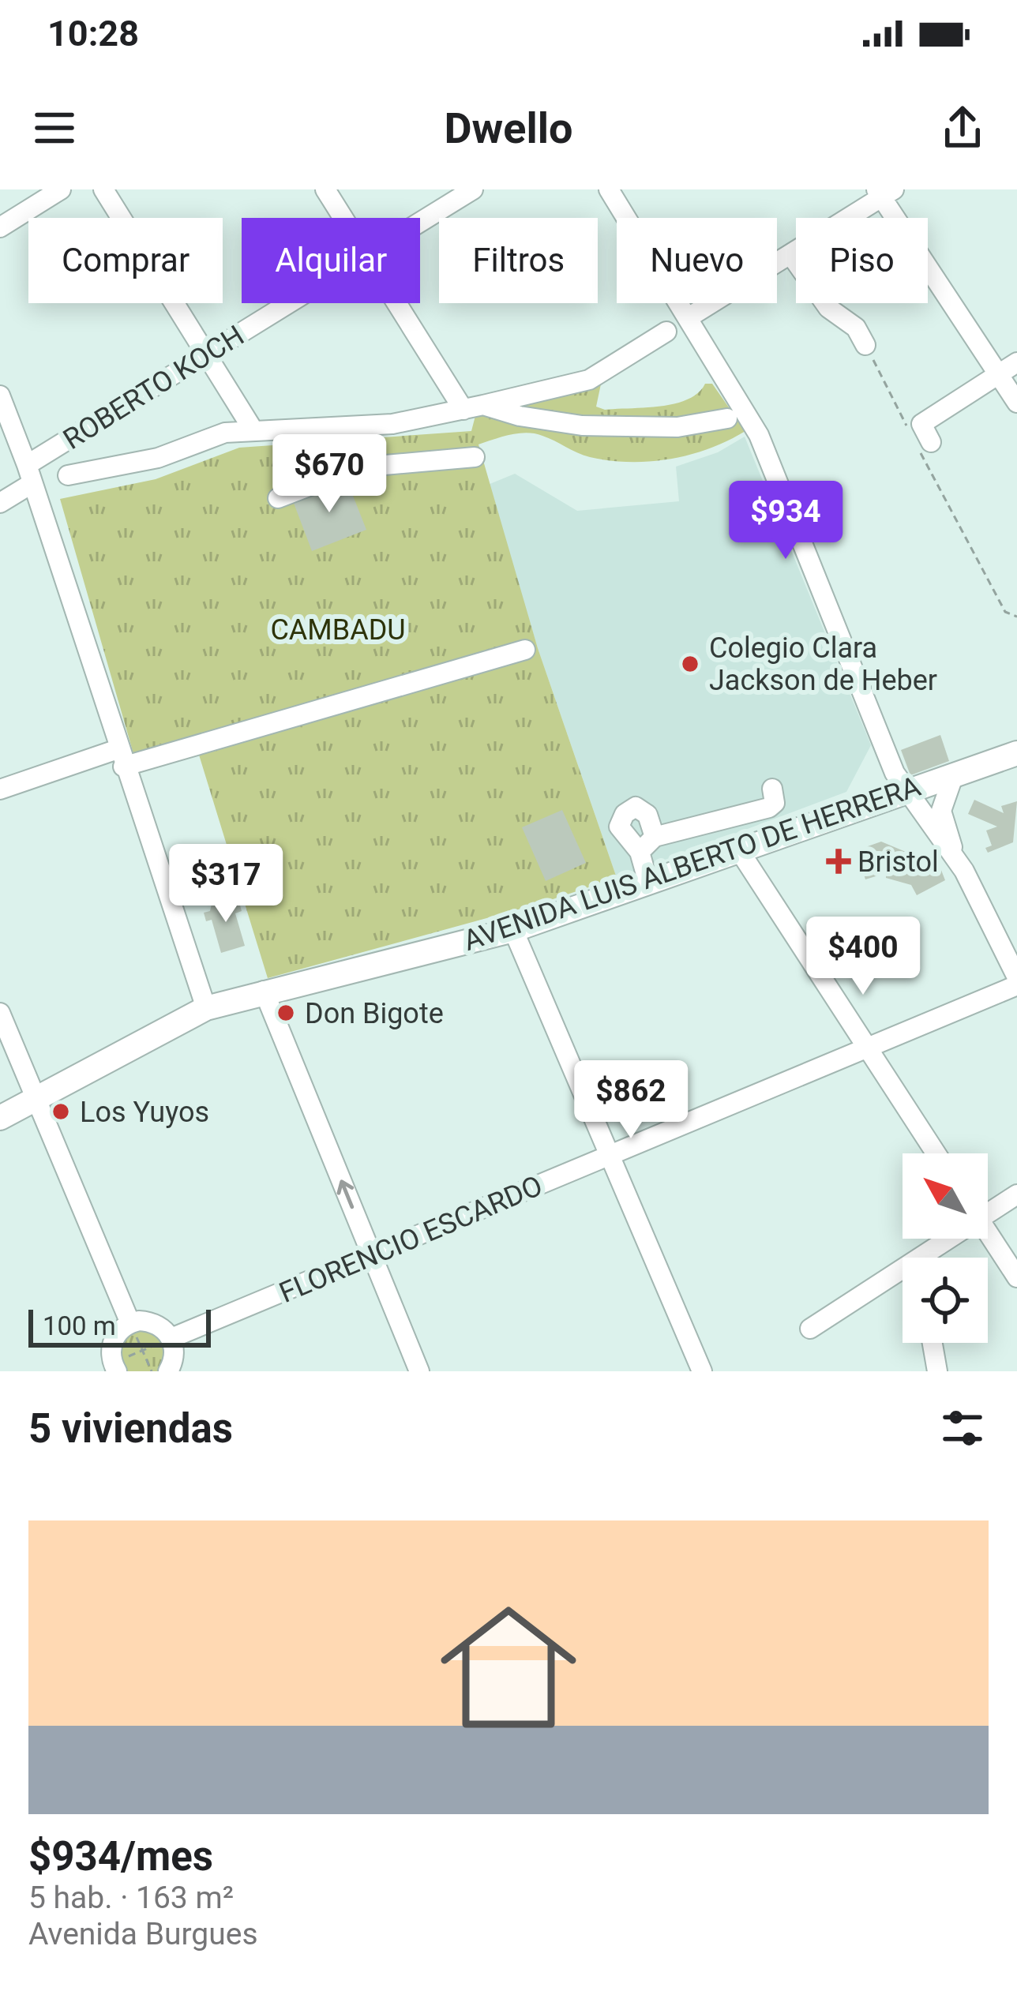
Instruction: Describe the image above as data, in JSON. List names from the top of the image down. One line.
{"streets":{"main road":["AVENIDA LUIS ALBERTO DE HERRERA"],"street":["ROBERTO KOCH","FLORENCIO ESCARDO"]},"parks":["CAMBADU"],"places":{"other":["Colegio Clara Jackson de Heber","Don Bigote","Los Yuyos"],"health":["Bristol"]},"scale_bar":"100 m","north":"top left","page":{"status":"10:28","header":"Dwello","chip":["Comprar","Alquilar","Filtros","Nuevo","Piso"],"price":["$670","$934","$317","$400","$862"],"scale":"100 m","heading":"5 viviendas","list":[{"name":"$934/mes","note":"5 hab. · 163 m² · Avenida Burgues"}]}}
